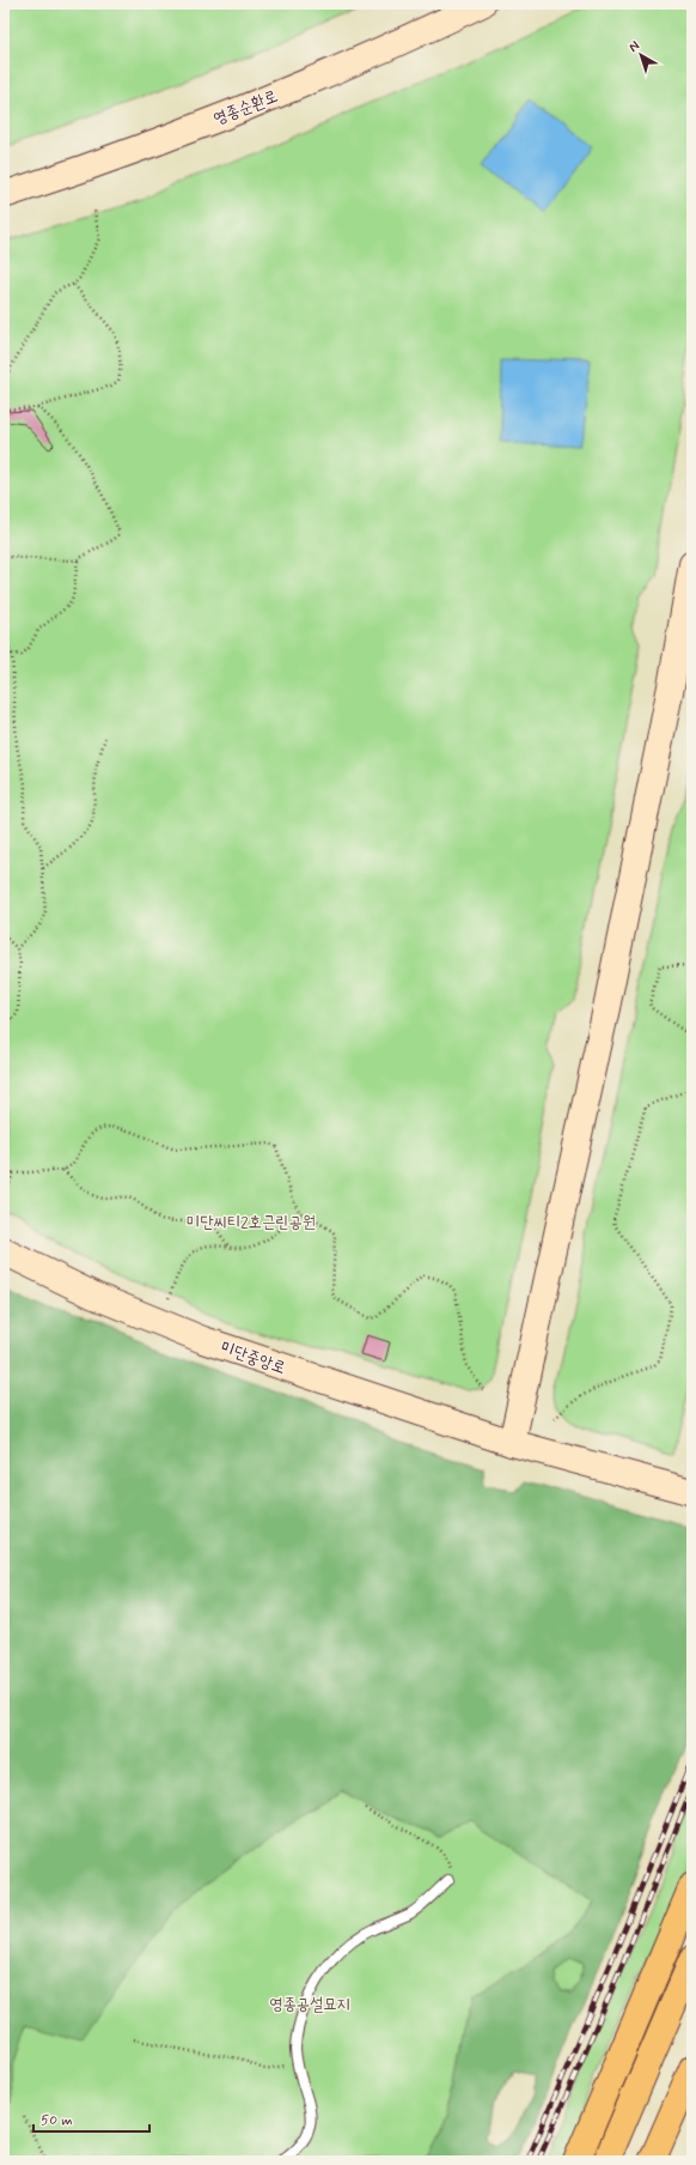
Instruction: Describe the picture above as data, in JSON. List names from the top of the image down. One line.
{"streets":{"street":["영종순환로","미단중앙로"]},"parks":["미단씨티2호근린공원","영종공설묘지"],"scale_bar":"50 m","north":"top left"}
